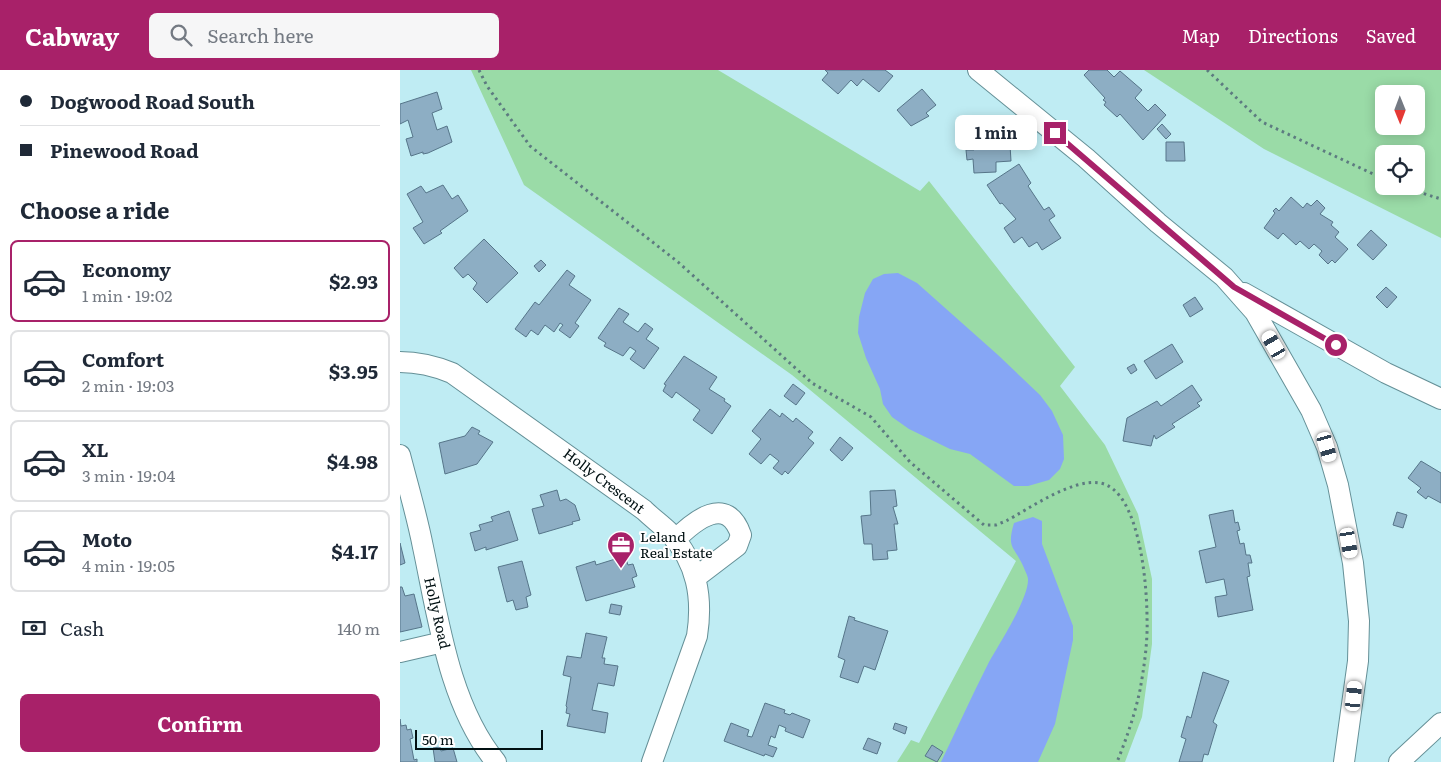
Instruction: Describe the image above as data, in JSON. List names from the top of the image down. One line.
{"streets":{"street":["Holly Crescent","Holly Road"]},"places":{"office":["Leland Real Estate"]},"scale_bar":"50 m","north":"bottom","page":{"header":"Cabway","search":"Search here","nav":["Map","Directions","Saved"],"banner":["Dogwood Road South","Pinewood Road"],"bubble":"1 min","heading":"Choose a ride","list":[{"name":"Economy","note":"1 min · 19:02","value":"$2.93"},{"name":"Comfort","note":"2 min · 19:03","value":"$3.95"},{"name":"XL","note":"3 min · 19:04","value":"$4.98"},{"name":"Moto","note":"4 min · 19:05","value":"$4.17"}],"pay":["Cash","140 m"],"buttons":"Confirm","scale":"50 m"}}
